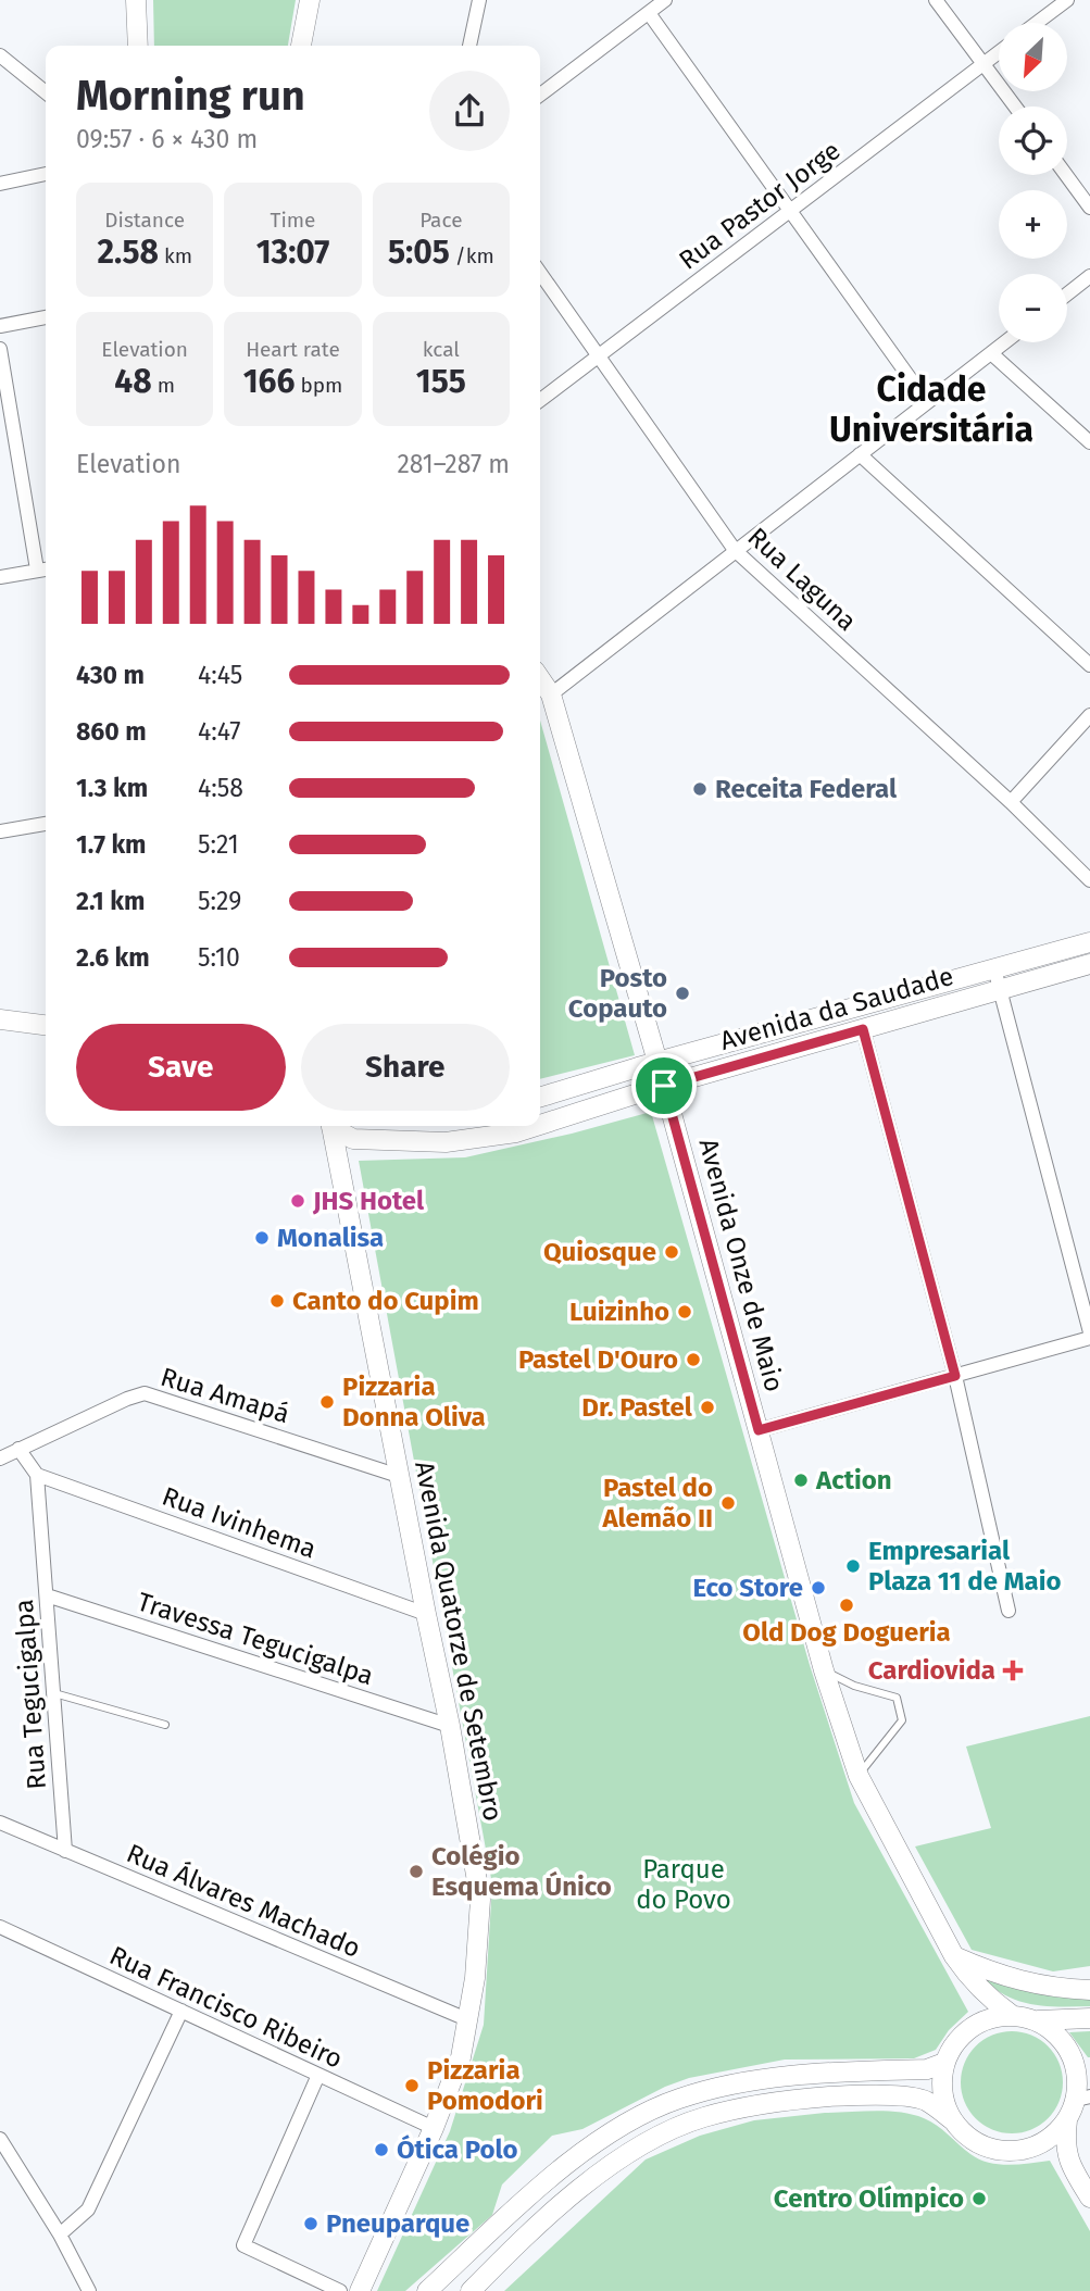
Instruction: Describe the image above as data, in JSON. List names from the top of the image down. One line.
{"streets":{"street":["Rua Pastor Jorge","Rua Laguna","Avenida da Saudade","Avenida Onze de Maio","Rua Amapá","Rua Ivinhema","Travessa Tegucigalpa","Avenida Quatorze de Setembro","Rua Tegucigalpa","Rua Álvares Machado","Rua Francisco Ribeiro"]},"crossings":[["Rua Pastor Jorge","Rua Laguna"],["Avenida da Saudade","Avenida Onze de Maio"],["Rua Amapá","Avenida Quatorze de Setembro"],["Rua Ivinhema","Avenida Quatorze de Setembro"],["Rua Ivinhema","Rua Tegucigalpa"],["Travessa Tegucigalpa","Avenida Quatorze de Setembro"],["Travessa Tegucigalpa","Rua Tegucigalpa"],["Avenida Quatorze de Setembro","Rua Álvares Machado"],["Avenida Quatorze de Setembro","Rua Francisco Ribeiro"],["Rua Tegucigalpa","Rua Álvares Machado"]],"districts":["Cidade Universitária"],"parks":["Parque do Povo"],"places":{"other":["Receita Federal","Posto Copauto","JHS Hotel","Monalisa","Quiosque","Canto do Cupim","Luizinho","Pastel D'Ouro","Pizzaria Donna Oliva","Dr. Pastel","Action","Pastel do Alemão II","Empresarial Plaza 11 de Maio","Eco Store","Old Dog Dogueria","Colégio Esquema Único","Pizzaria Pomodori","Ótica Polo","Centro Olímpico","Pneuparque"],"health":["Cardiovida"]},"north":"bottom left","page":{"map_buttons":["+","−"],"heading":["Morning run","09:57 · 6 × 430 m"],"stats":[["Distance","2.58 km"],["Time","13:07"],["Pace","5:05 /km"],["Elevation","48 m"],["Heart rate","166 bpm"],["kcal","155"]],"chart":["Elevation","281–287 m"],"list":[{"name":"430 m","note":"4:45"},{"name":"860 m","note":"4:47"},{"name":"1.3 km","note":"4:58"},{"name":"1.7 km","note":"5:21"},{"name":"2.1 km","note":"5:29"},{"name":"2.6 km","note":"5:10"}],"buttons":["Save","Share"]}}
